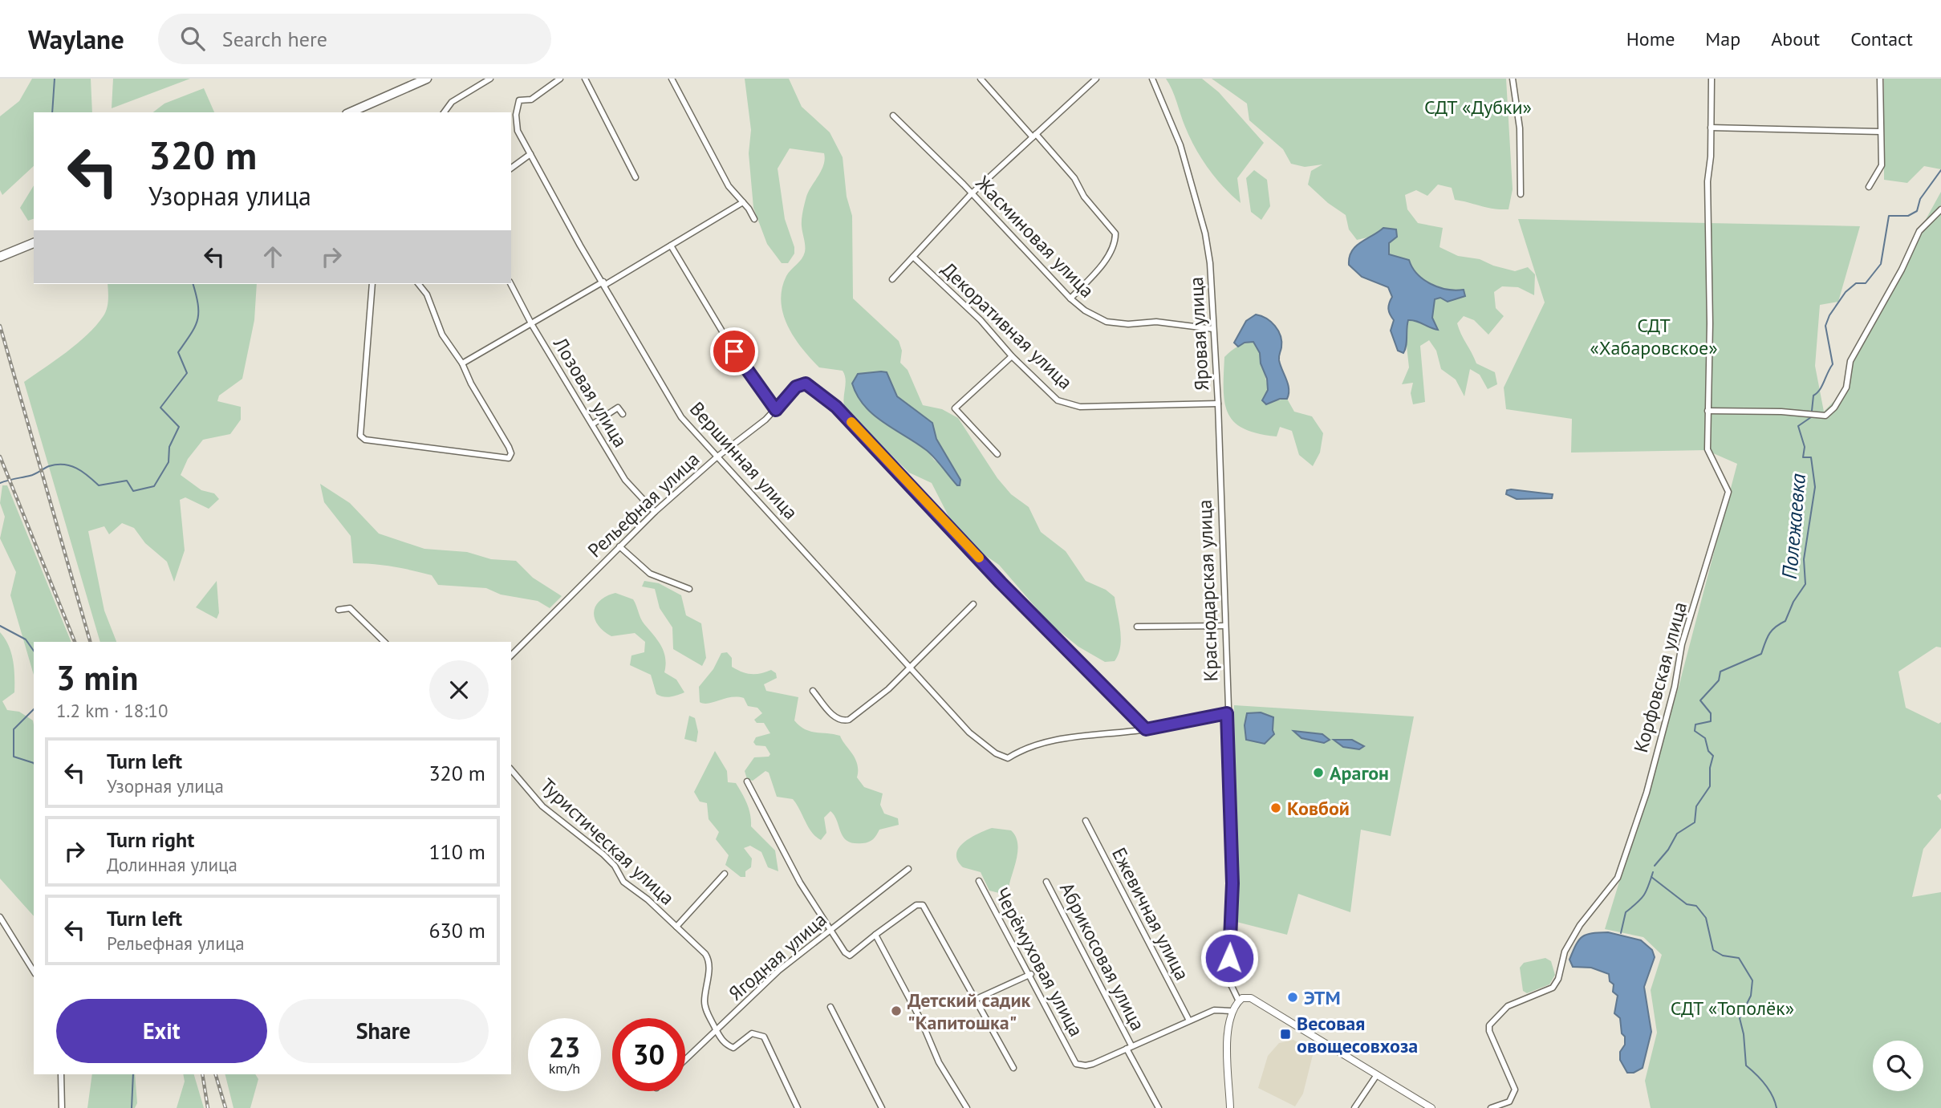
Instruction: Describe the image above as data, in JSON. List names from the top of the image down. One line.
{"streets":{"street":["Жасминовая улица","Декоративная улица","Яровая улица","Лозовая улица","Вершинная улица","Рельефная улица","Краснодарская улица","Корфовская улица","Туристическая улица","Ежевичная улица","Ягодная улица","Абрикосовая улица","Черёмуховая улица"]},"crossings":[["Жасминовая улица","Яровая улица"],["Декоративная улица","Яровая улица"],["Яровая улица","Краснодарская улица"],["Лозовая улица","Рельефная улица"],["Вершинная улица","Рельефная улица"],["Туристическая улица","Ягодная улица"],["Абрикосовая улица","Черёмуховая улица"]],"water":["Полежаевка"],"parks":["СДТ «Дубки»","СДТ «Хабаровское»","СДТ «Тополёк»"],"places":{"other":["Арагон","Ковбой","ЭТМ","Детский садик \"Капитошка\""],"transit":["Весовая овощесовхоза"]},"page":{"header":"Waylane","search":"Search here","nav":["Home","Map","About","Contact"],"turn":["320 m","Узорная улица"],"heading":["3 min","1.2 km · 18:10"],"list":[{"name":"Turn left","note":"Узорная улица","value":"320 m"},{"name":"Turn right","note":"Долинная улица","value":"110 m"},{"name":"Turn left","note":"Рельефная улица","value":"630 m"}],"buttons":["Exit","Share"],"speed":"23 km/h","limit":"30"}}
